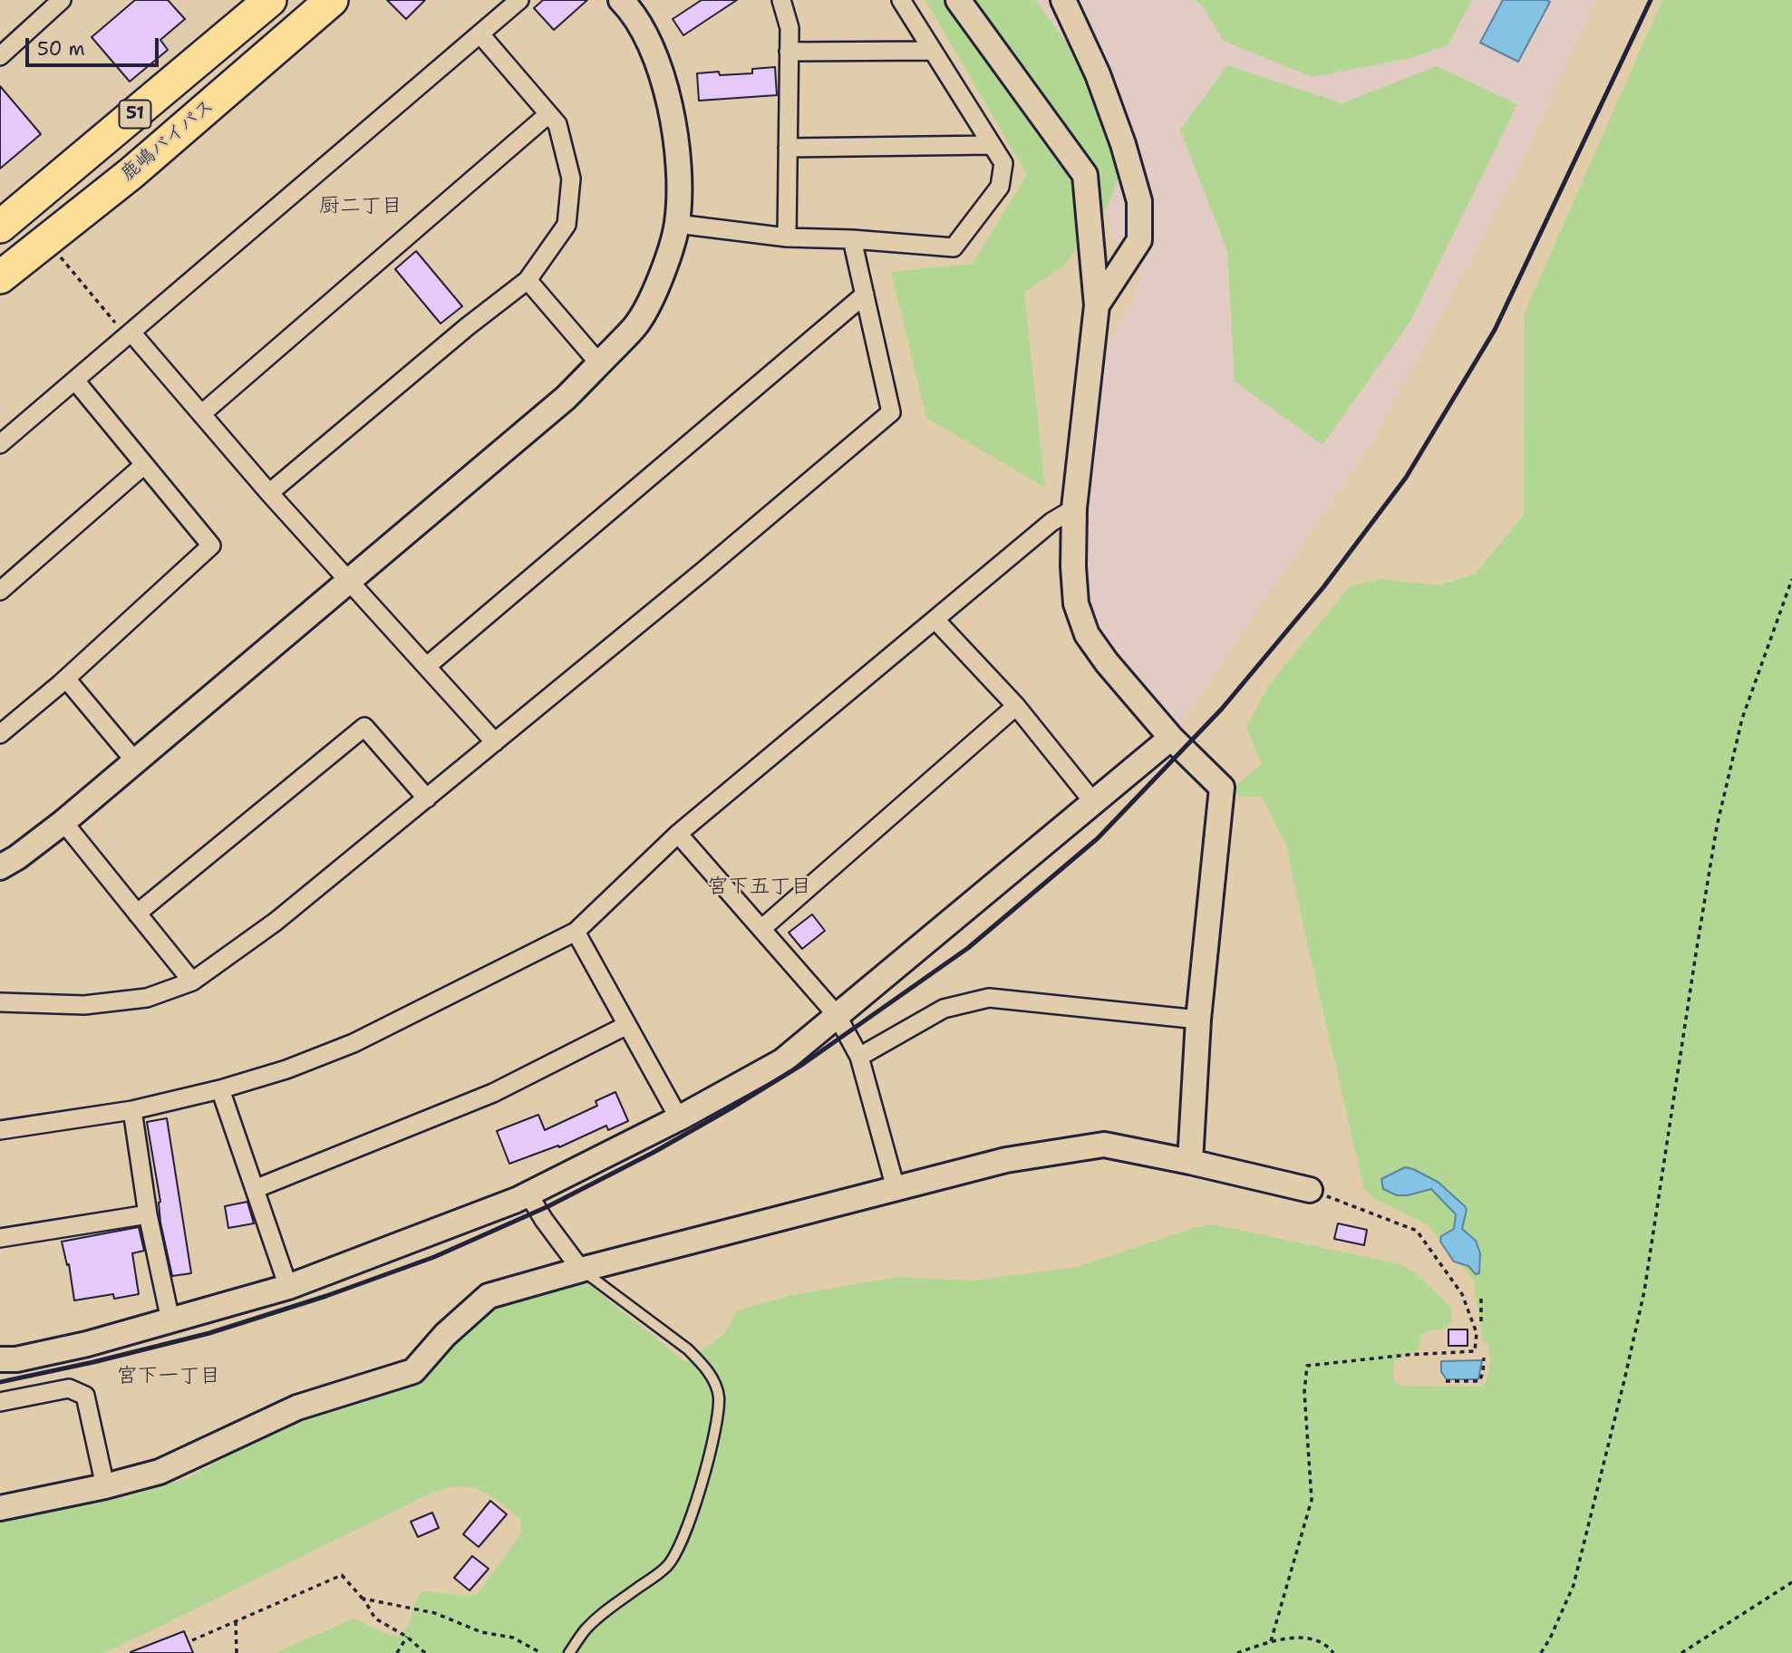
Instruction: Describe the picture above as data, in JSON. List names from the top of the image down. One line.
{"streets":{"highway":["51","鹿嶋バイパス"]},"crossings":[["51","鹿嶋バイパス"]],"districts":["厨二丁目","宮下五丁目","宮下一丁目"],"scale_bar":"50 m"}
